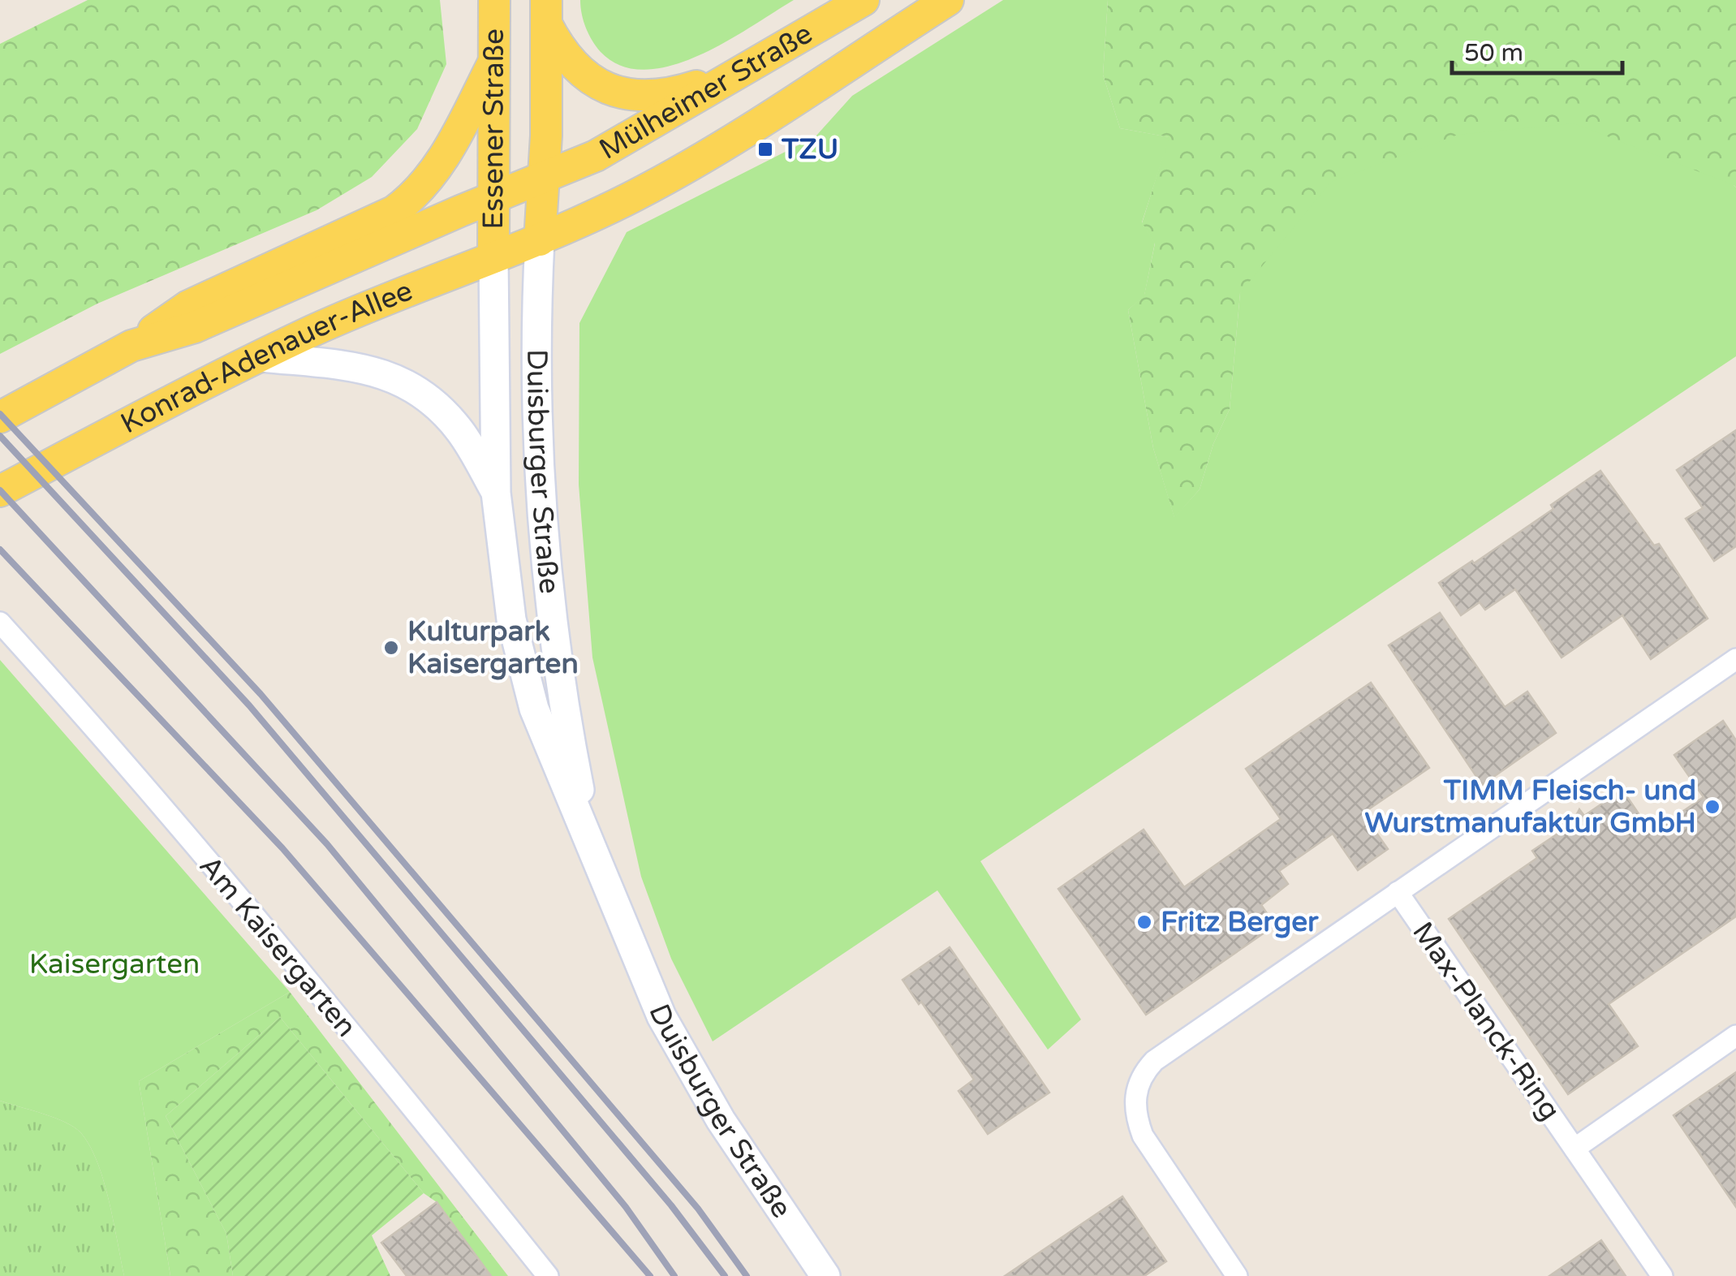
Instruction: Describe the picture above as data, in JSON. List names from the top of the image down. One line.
{"streets":{"main road":["Mülheimer Straße","Essener Straße","Konrad-Adenauer-Allee","Duisburger Straße"],"street":["Am Kaisergarten","Max-Planck-Ring"]},"crossings":[["Mülheimer Straße","Essener Straße"],["Mülheimer Straße","Konrad-Adenauer-Allee"],["Mülheimer Straße","Duisburger Straße"],["Essener Straße","Konrad-Adenauer-Allee"],["Essener Straße","Duisburger Straße"],["Konrad-Adenauer-Allee","Duisburger Straße"]],"parks":["Kaisergarten"],"places":{"transit":["TZU"],"other":["Kulturpark Kaisergarten","TIMM Fleisch- und Wurstmanufaktur GmbH","Fritz Berger"]},"scale_bar":"50 m"}
